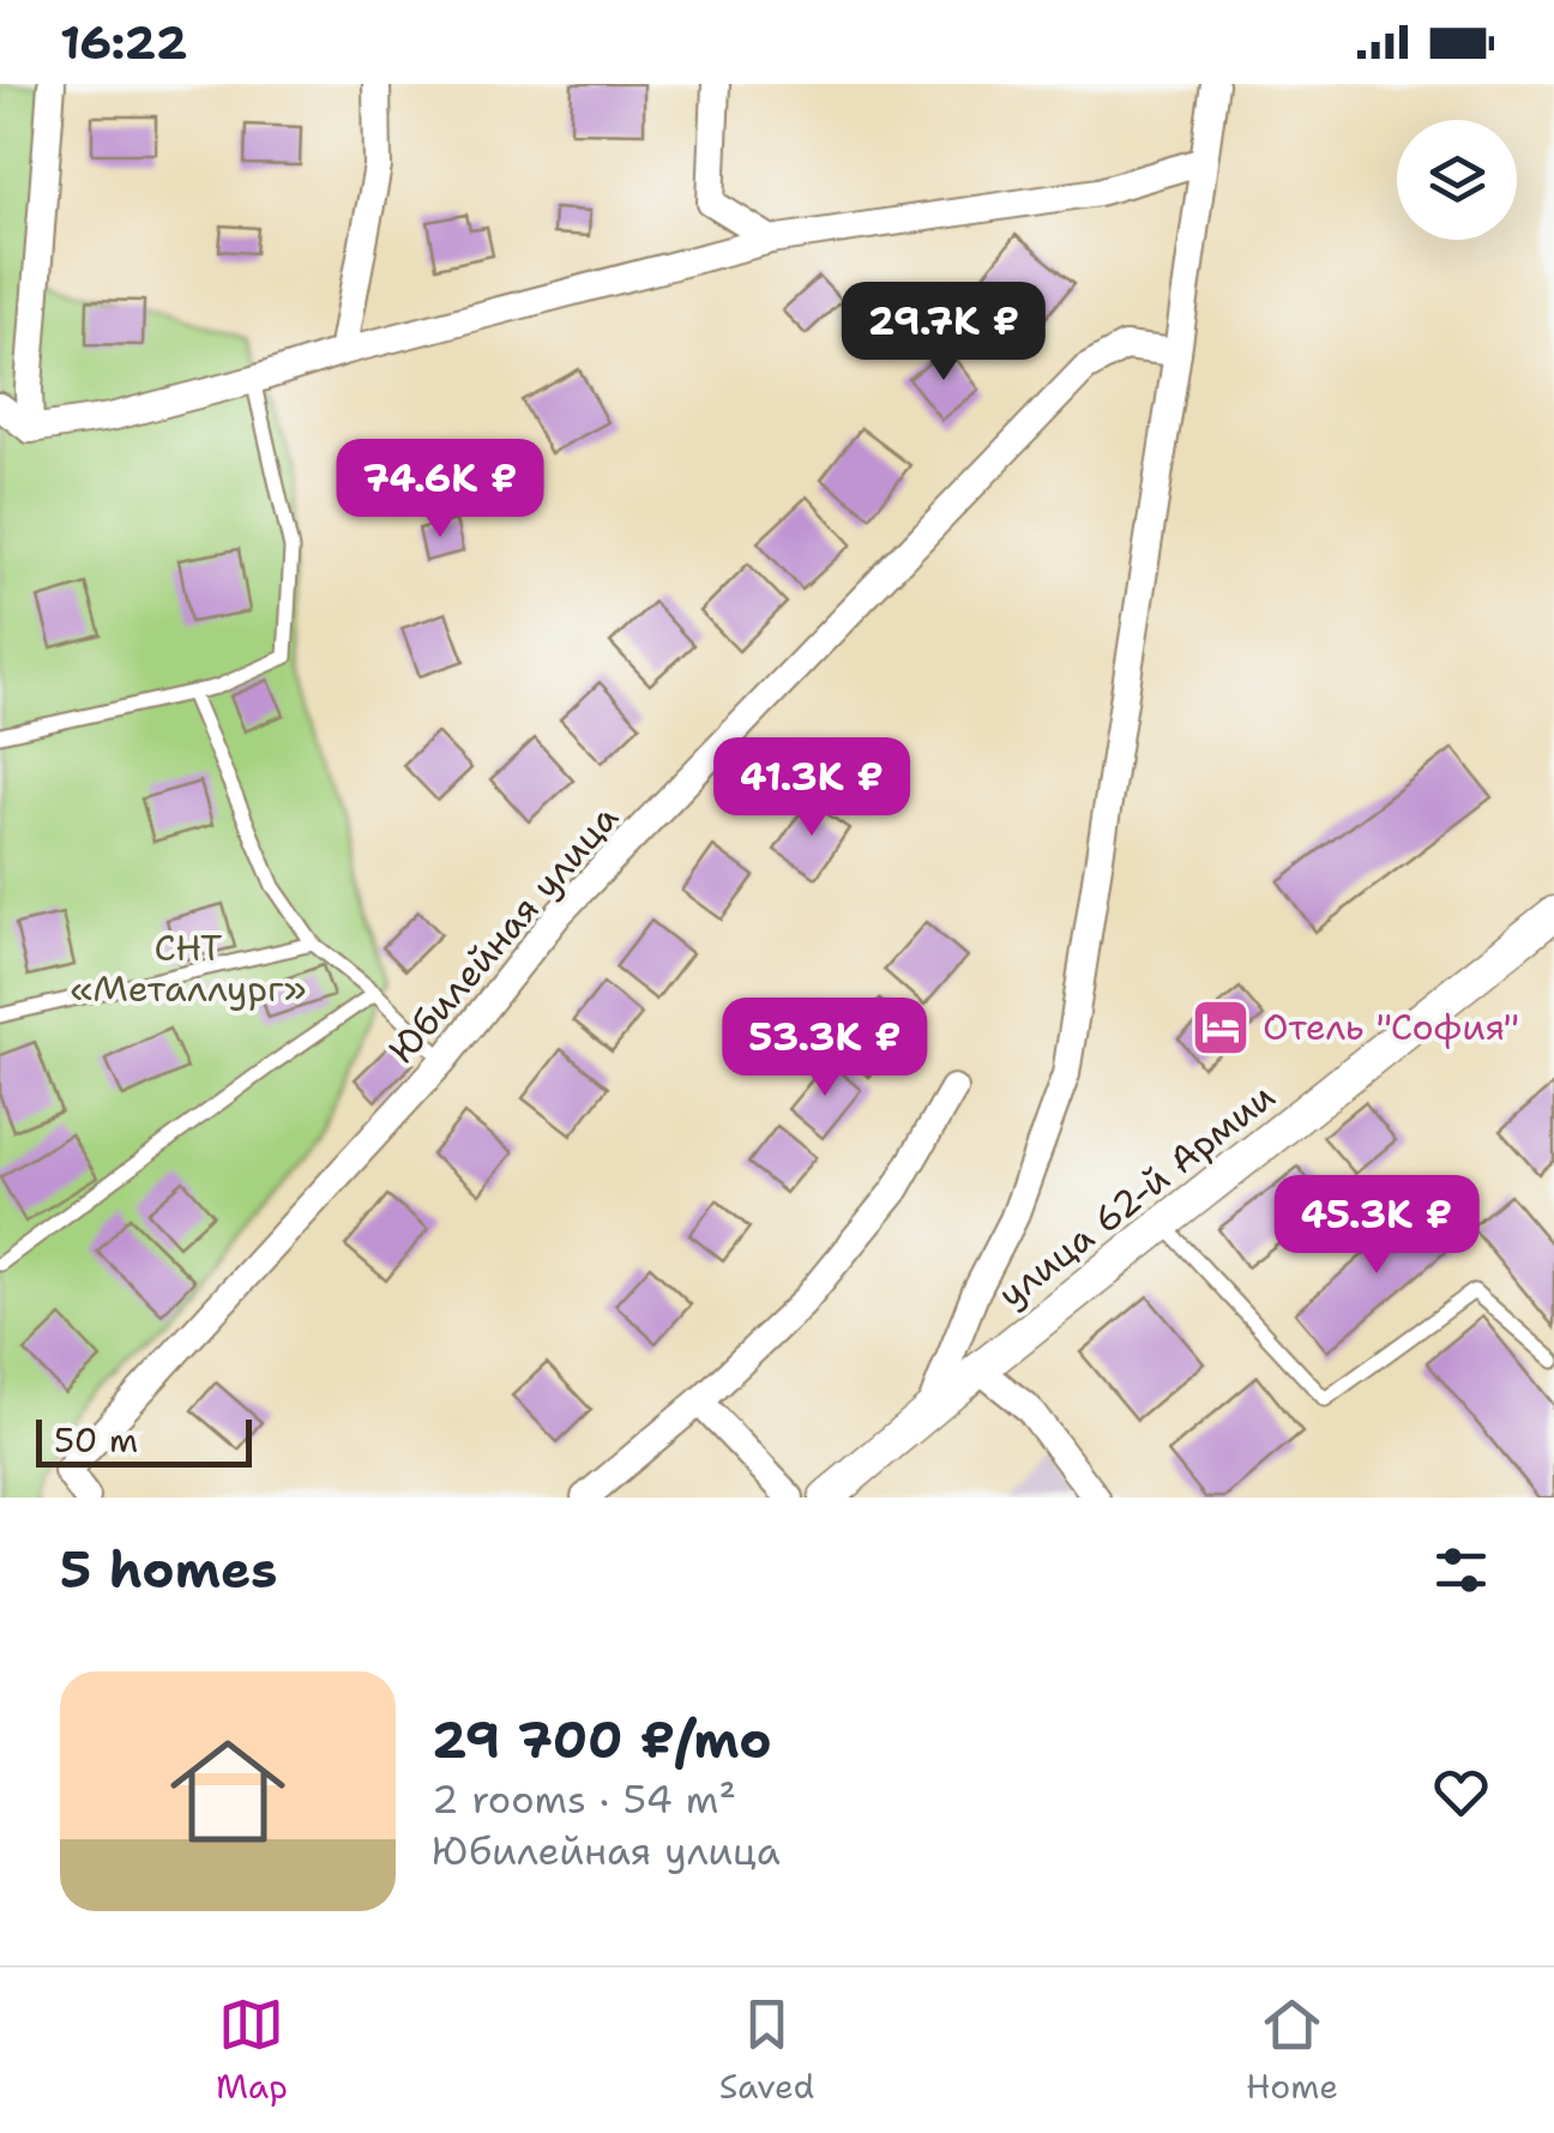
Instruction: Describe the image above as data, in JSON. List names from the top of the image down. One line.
{"streets":{"street":["Юбилейная улица","улица 62-й Армии"]},"parks":["СНТ «Металлург»"],"places":{"hotel":["Отель \"София\""]},"scale_bar":"50 m","page":{"status":"16:22","price":["29.7K ₽","74.6K ₽","41.3K ₽","53.3K ₽","45.3K ₽"],"scale":"50 m","heading":"5 homes","list":[{"name":"29 700 ₽/mo","note":"2 rooms · 54 m² · Юбилейная улица"}],"tabs":["Map","Saved","Home"]}}
